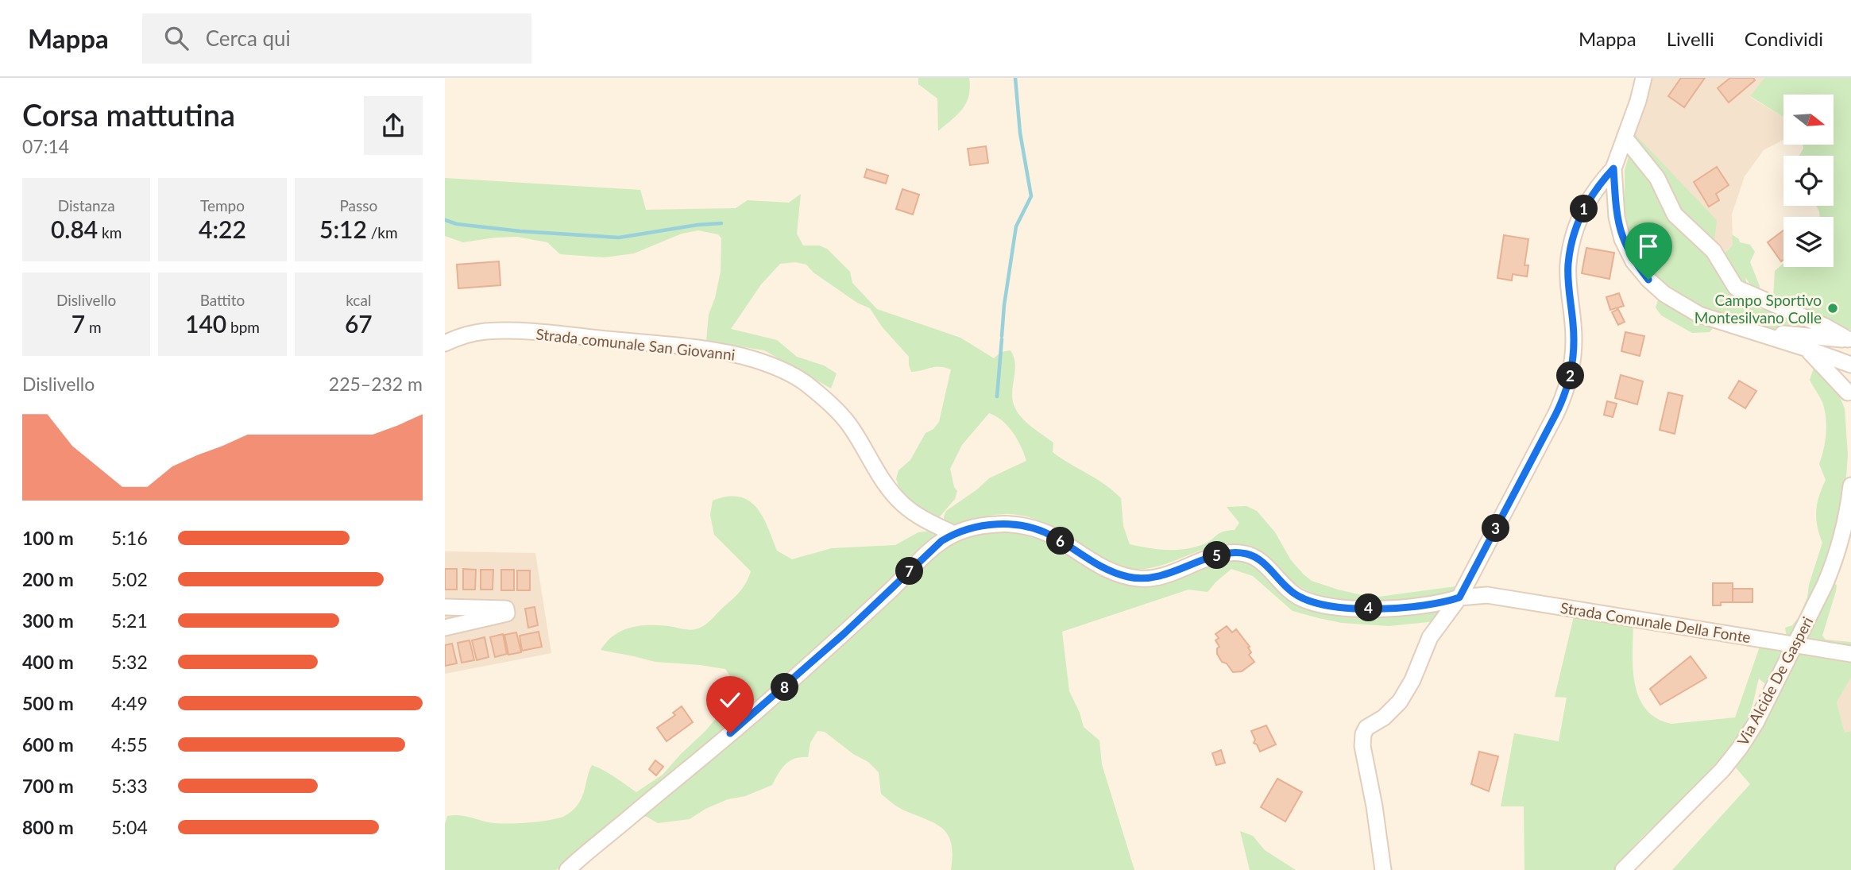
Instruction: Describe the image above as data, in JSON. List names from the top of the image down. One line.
{"streets":{"street":["Strada comunale San Giovanni","Strada Comunale Della Fonte","Via Alcide De Gasperi"]},"crossings":[["Strada comunale San Giovanni","Strada Comunale Della Fonte"],["Strada Comunale Della Fonte","Via Alcide De Gasperi"]],"places":["Campo Sportivo Montesilvano Colle"],"north":"right","page":{"header":"Mappa","search":"Cerca qui","nav":["Mappa","Livelli","Condividi"],"heading":["Corsa mattutina","07:14"],"stats":[["Distanza","0.84 km"],["Tempo","4:22"],["Passo","5:12 /km"],["Dislivello","7 m"],["Battito","140 bpm"],["kcal","67"]],"pins":["1","2","3","6","5","7","4","8"],"chart":["Dislivello","225–232 m"],"list":[{"name":"100 m","note":"5:16"},{"name":"200 m","note":"5:02"},{"name":"300 m","note":"5:21"},{"name":"400 m","note":"5:32"},{"name":"500 m","note":"4:49"},{"name":"600 m","note":"4:55"},{"name":"700 m","note":"5:33"},{"name":"800 m","note":"5:04"}]}}
